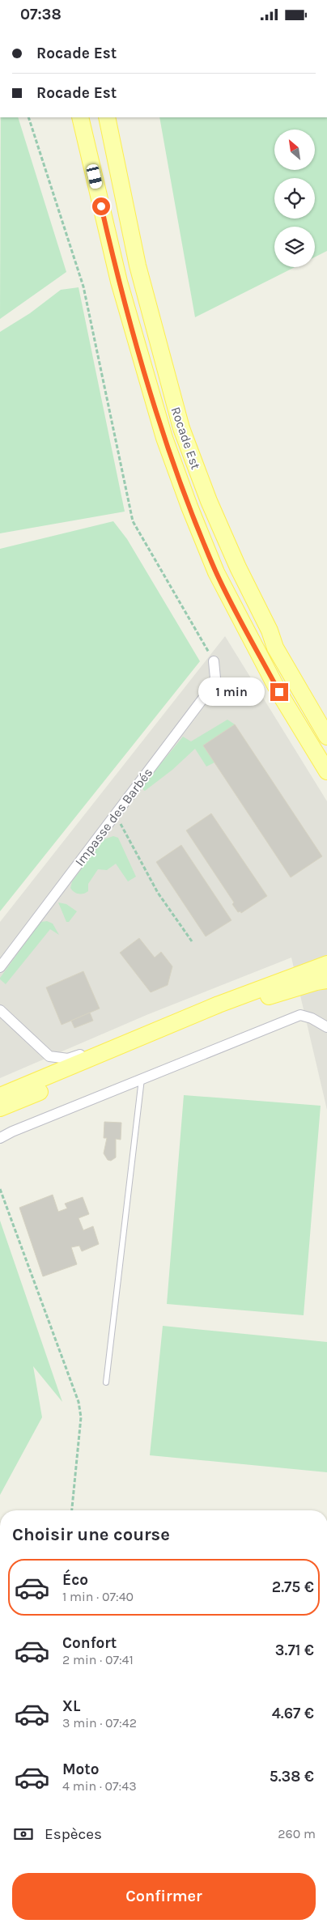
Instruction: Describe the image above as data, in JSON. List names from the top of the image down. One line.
{"streets":{"main road":["Rocade Est"],"street":["Impasse des Barbés"]},"north":"top left","page":{"status":"07:38","banner":["Rocade Est","Rocade Est"],"bubble":"1 min","heading":"Choisir une course","list":[{"name":"Éco","note":"1 min · 07:40","value":"2.75 €"},{"name":"Confort","note":"2 min · 07:41","value":"3.71 €"},{"name":"XL","note":"3 min · 07:42","value":"4.67 €"},{"name":"Moto","note":"4 min · 07:43","value":"5.38 €"}],"pay":["Espèces","260 m"],"buttons":"Confirmer"}}
